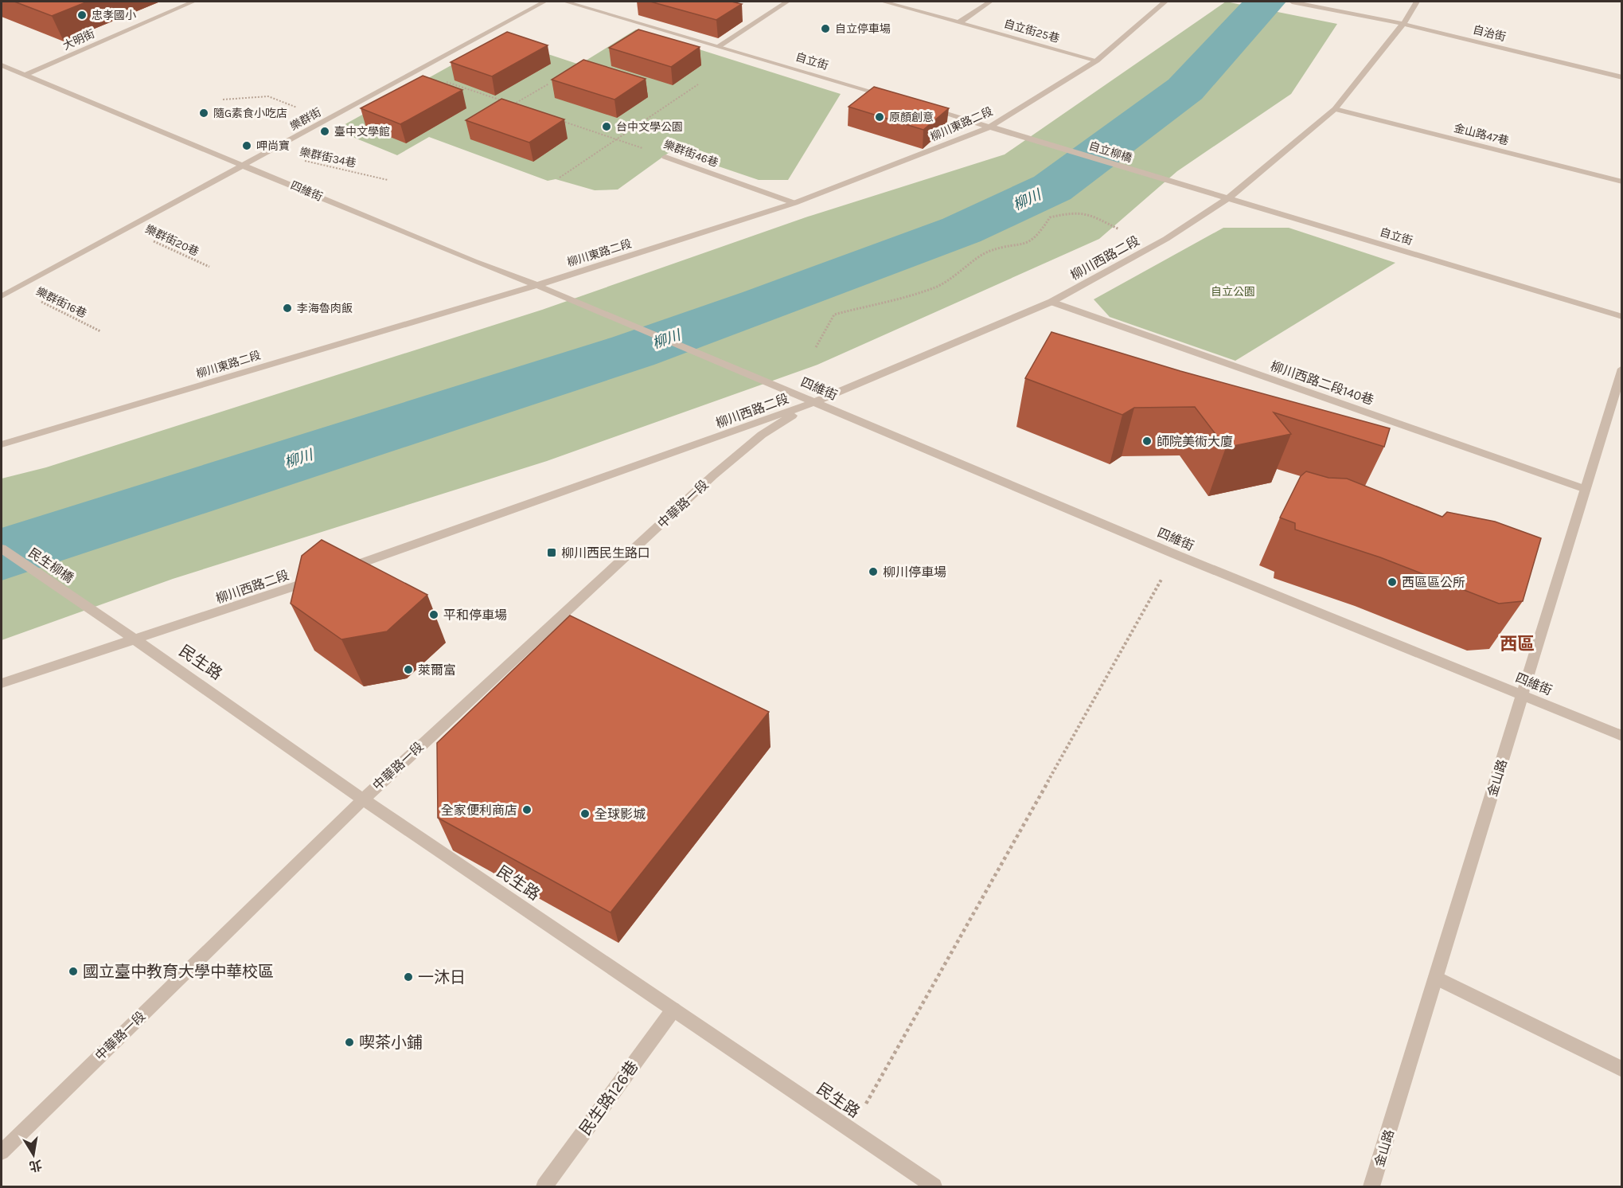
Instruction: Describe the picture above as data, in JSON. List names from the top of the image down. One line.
{"streets":{"street":["自立街25巷","自治街","大明街","自立街","樂群街","柳川東路二段","金山路47巷","自立柳橋","樂群街46巷","四維街","柳川西路二段","柳川西路二段140巷","中華路一段","民生柳橋","民生路","金山路","民生路126巷"],"path":["樂群街34巷","樂群街20巷","樂群街16巷"]},"crossings":[["自立街25巷","柳川東路二段"],["自治街","柳川西路二段"],["大明街","四維街"],["自立街","自立柳橋"],["自立街","柳川西路二段"],["樂群街","樂群街34巷"],["樂群街","四維街"],["樂群街","樂群街20巷"],["樂群街","樂群街16巷"],["柳川東路二段","自立柳橋"],["柳川東路二段","樂群街46巷"],["柳川東路二段","四維街"],["金山路47巷","柳川西路二段"],["四維街","柳川西路二段"],["四維街","中華路一段"],["四維街","金山路"],["柳川西路二段","柳川西路二段140巷"],["柳川西路二段","中華路一段"],["柳川西路二段","民生路"],["柳川西路二段140巷","金山路"],["中華路一段","民生路"],["民生柳橋","民生路"],["民生路","民生路126巷"]],"districts":["西區"],"water":["柳川"],"parks":["自立公園"],"places":{"other":["忠孝國小","自立停車場","隨G素食小吃店","原顏創意","台中文學公園","臺中文學館","呷尚寶","李海魯肉飯","師院美術大廈","柳川停車場","西區區公所","平和停車場","萊爾富","全家便利商店","全球影城","國立臺中教育大學中華校區","一沐日","喫茶小鋪"],"transit":["柳川西民生路口"]},"north":"bottom"}
